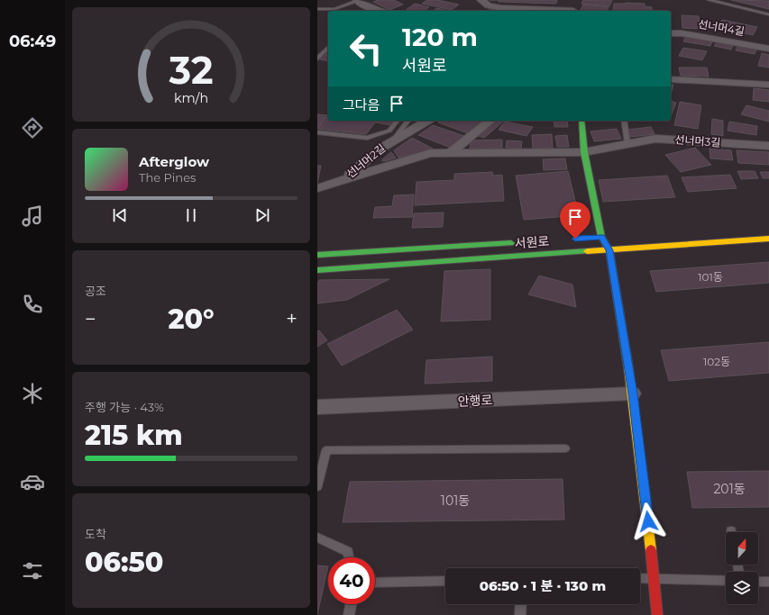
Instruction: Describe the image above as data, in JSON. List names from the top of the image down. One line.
{"streets":{"street":["선너머4길","선너머3길","선너머2길","서원로","안행로"]},"crossings":[["선너머3길","선너머2길"]],"house_numbers":["101동","102동","201동","101동"],"north":"top","page":{"tabs":"06:49","turn":["120 m","서원로"],"then":"그다음","song":["Afterglow","The Pines"],"tile":["공조",["주행 가능 · 43%","215 km"],["도착","06:50"]],"heat":["−","20°","+"],"limit":"40","trip":"06:50 · 1 분 · 130 m","gauge":["32","km/h"]}}
